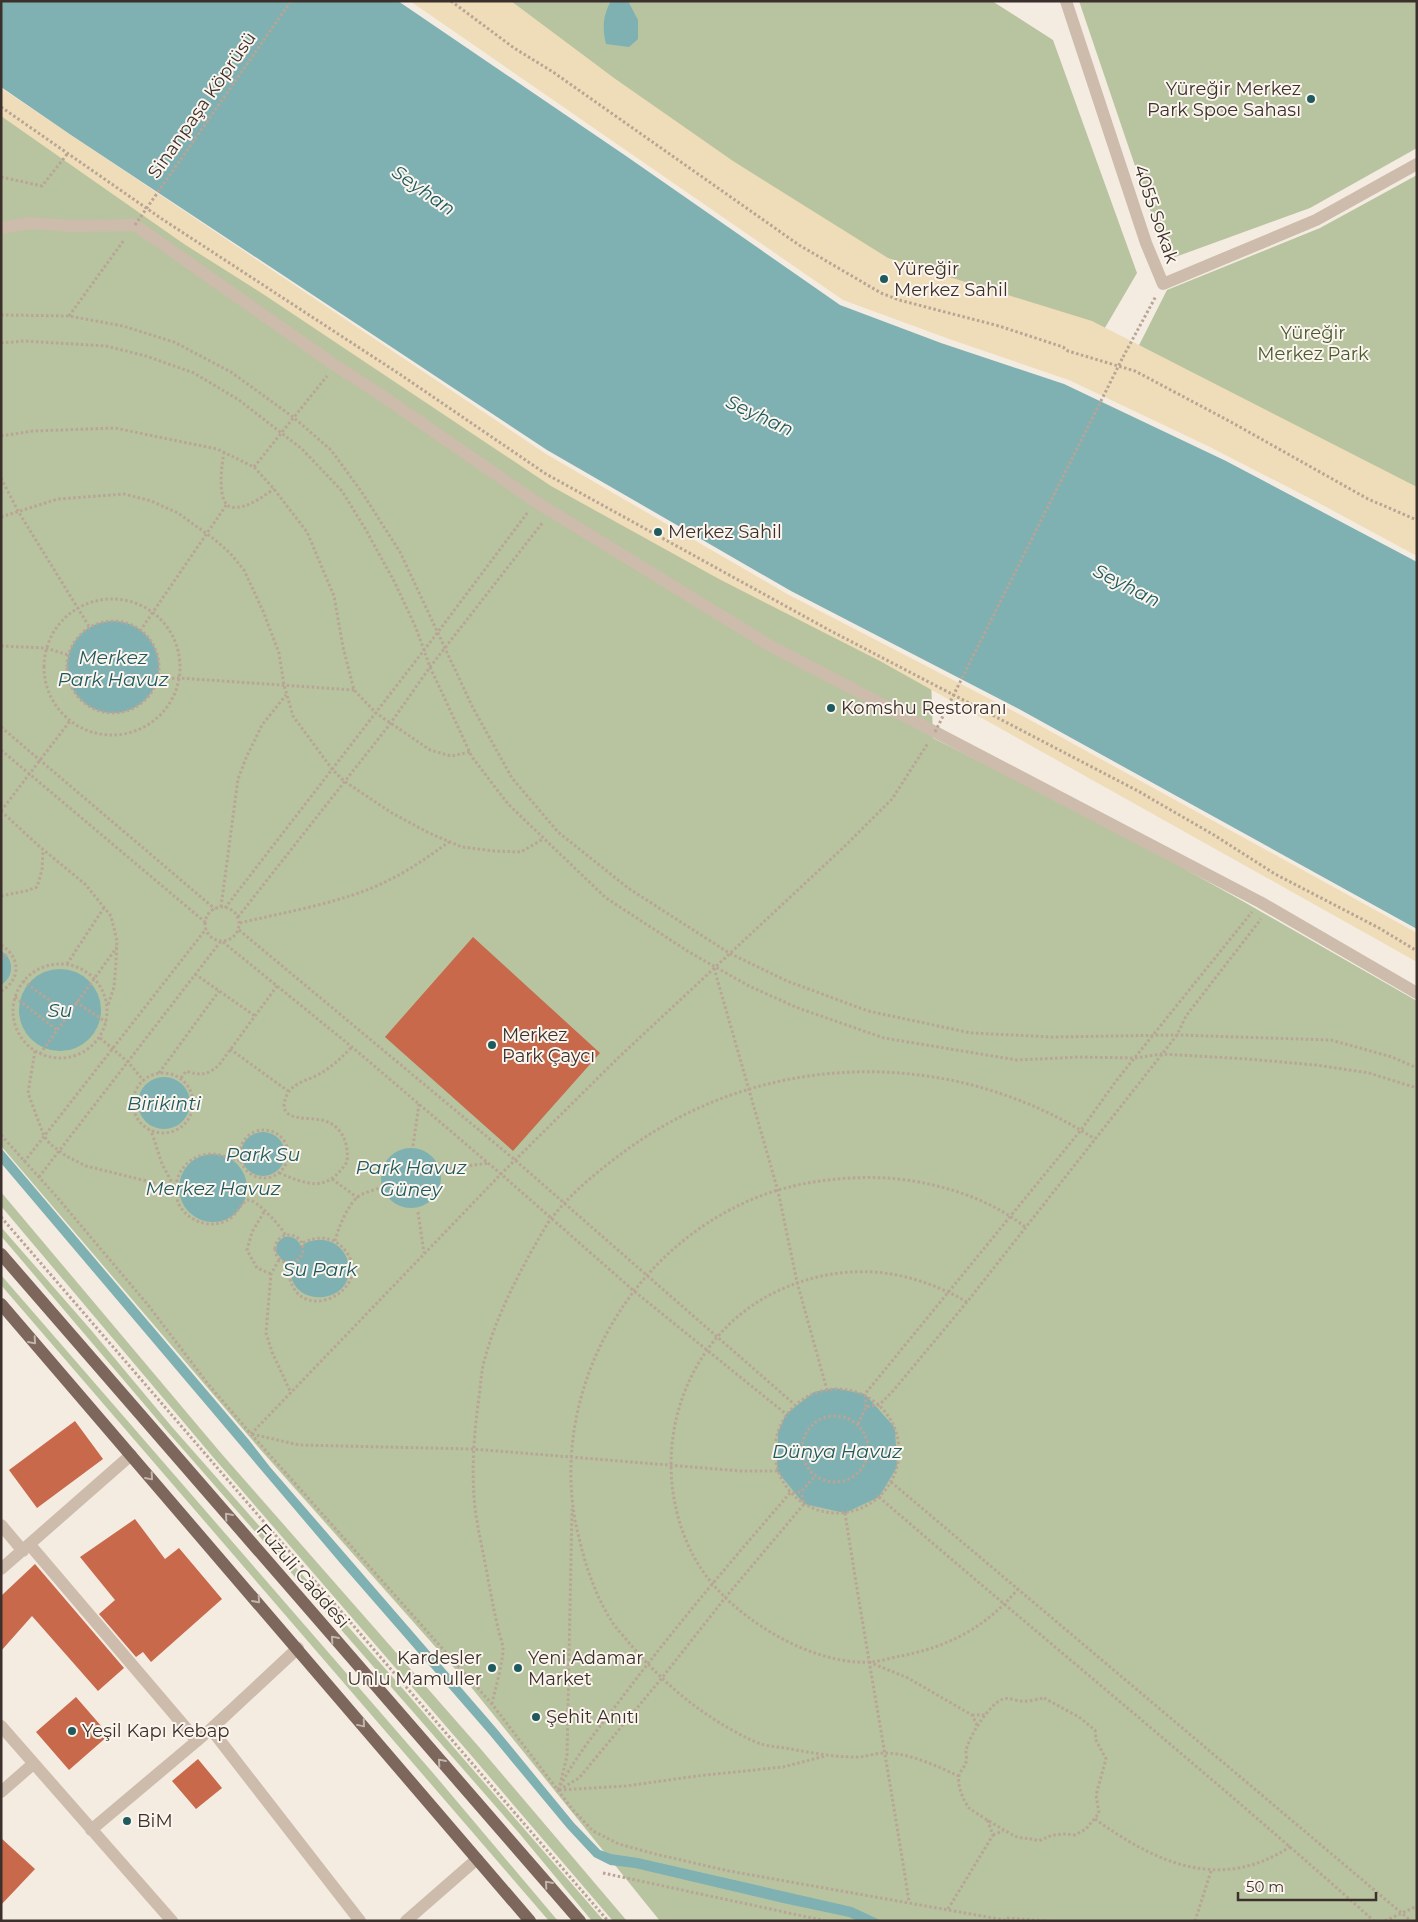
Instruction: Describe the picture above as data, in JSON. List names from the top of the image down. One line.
{"streets":{"main road":["Fuzuli Caddesi"],"street":["4055 Sokak"],"path":["Sinanpaşa Köprüsü"]},"water":["Seyhan","Merkez Park Havuz","Su","Birikinti","Park Su","Park Havuz Güney","Merkez Havuz","Su Park","Dünya Havuz"],"parks":["Yüreğir Merkez Park"],"places":["Yüreğir Merkez Park Spoe Sahası","Yüreğir Merkez Sahil","Merkez Sahil","Komshu Restoranı","Merkez Park Çaycı","Kardesler Unlu Mamuller","Yeni Adamar Market","Şehit Anıtı","Yeşil Kapı Kebap","BiM"],"scale_bar":"50 m"}
